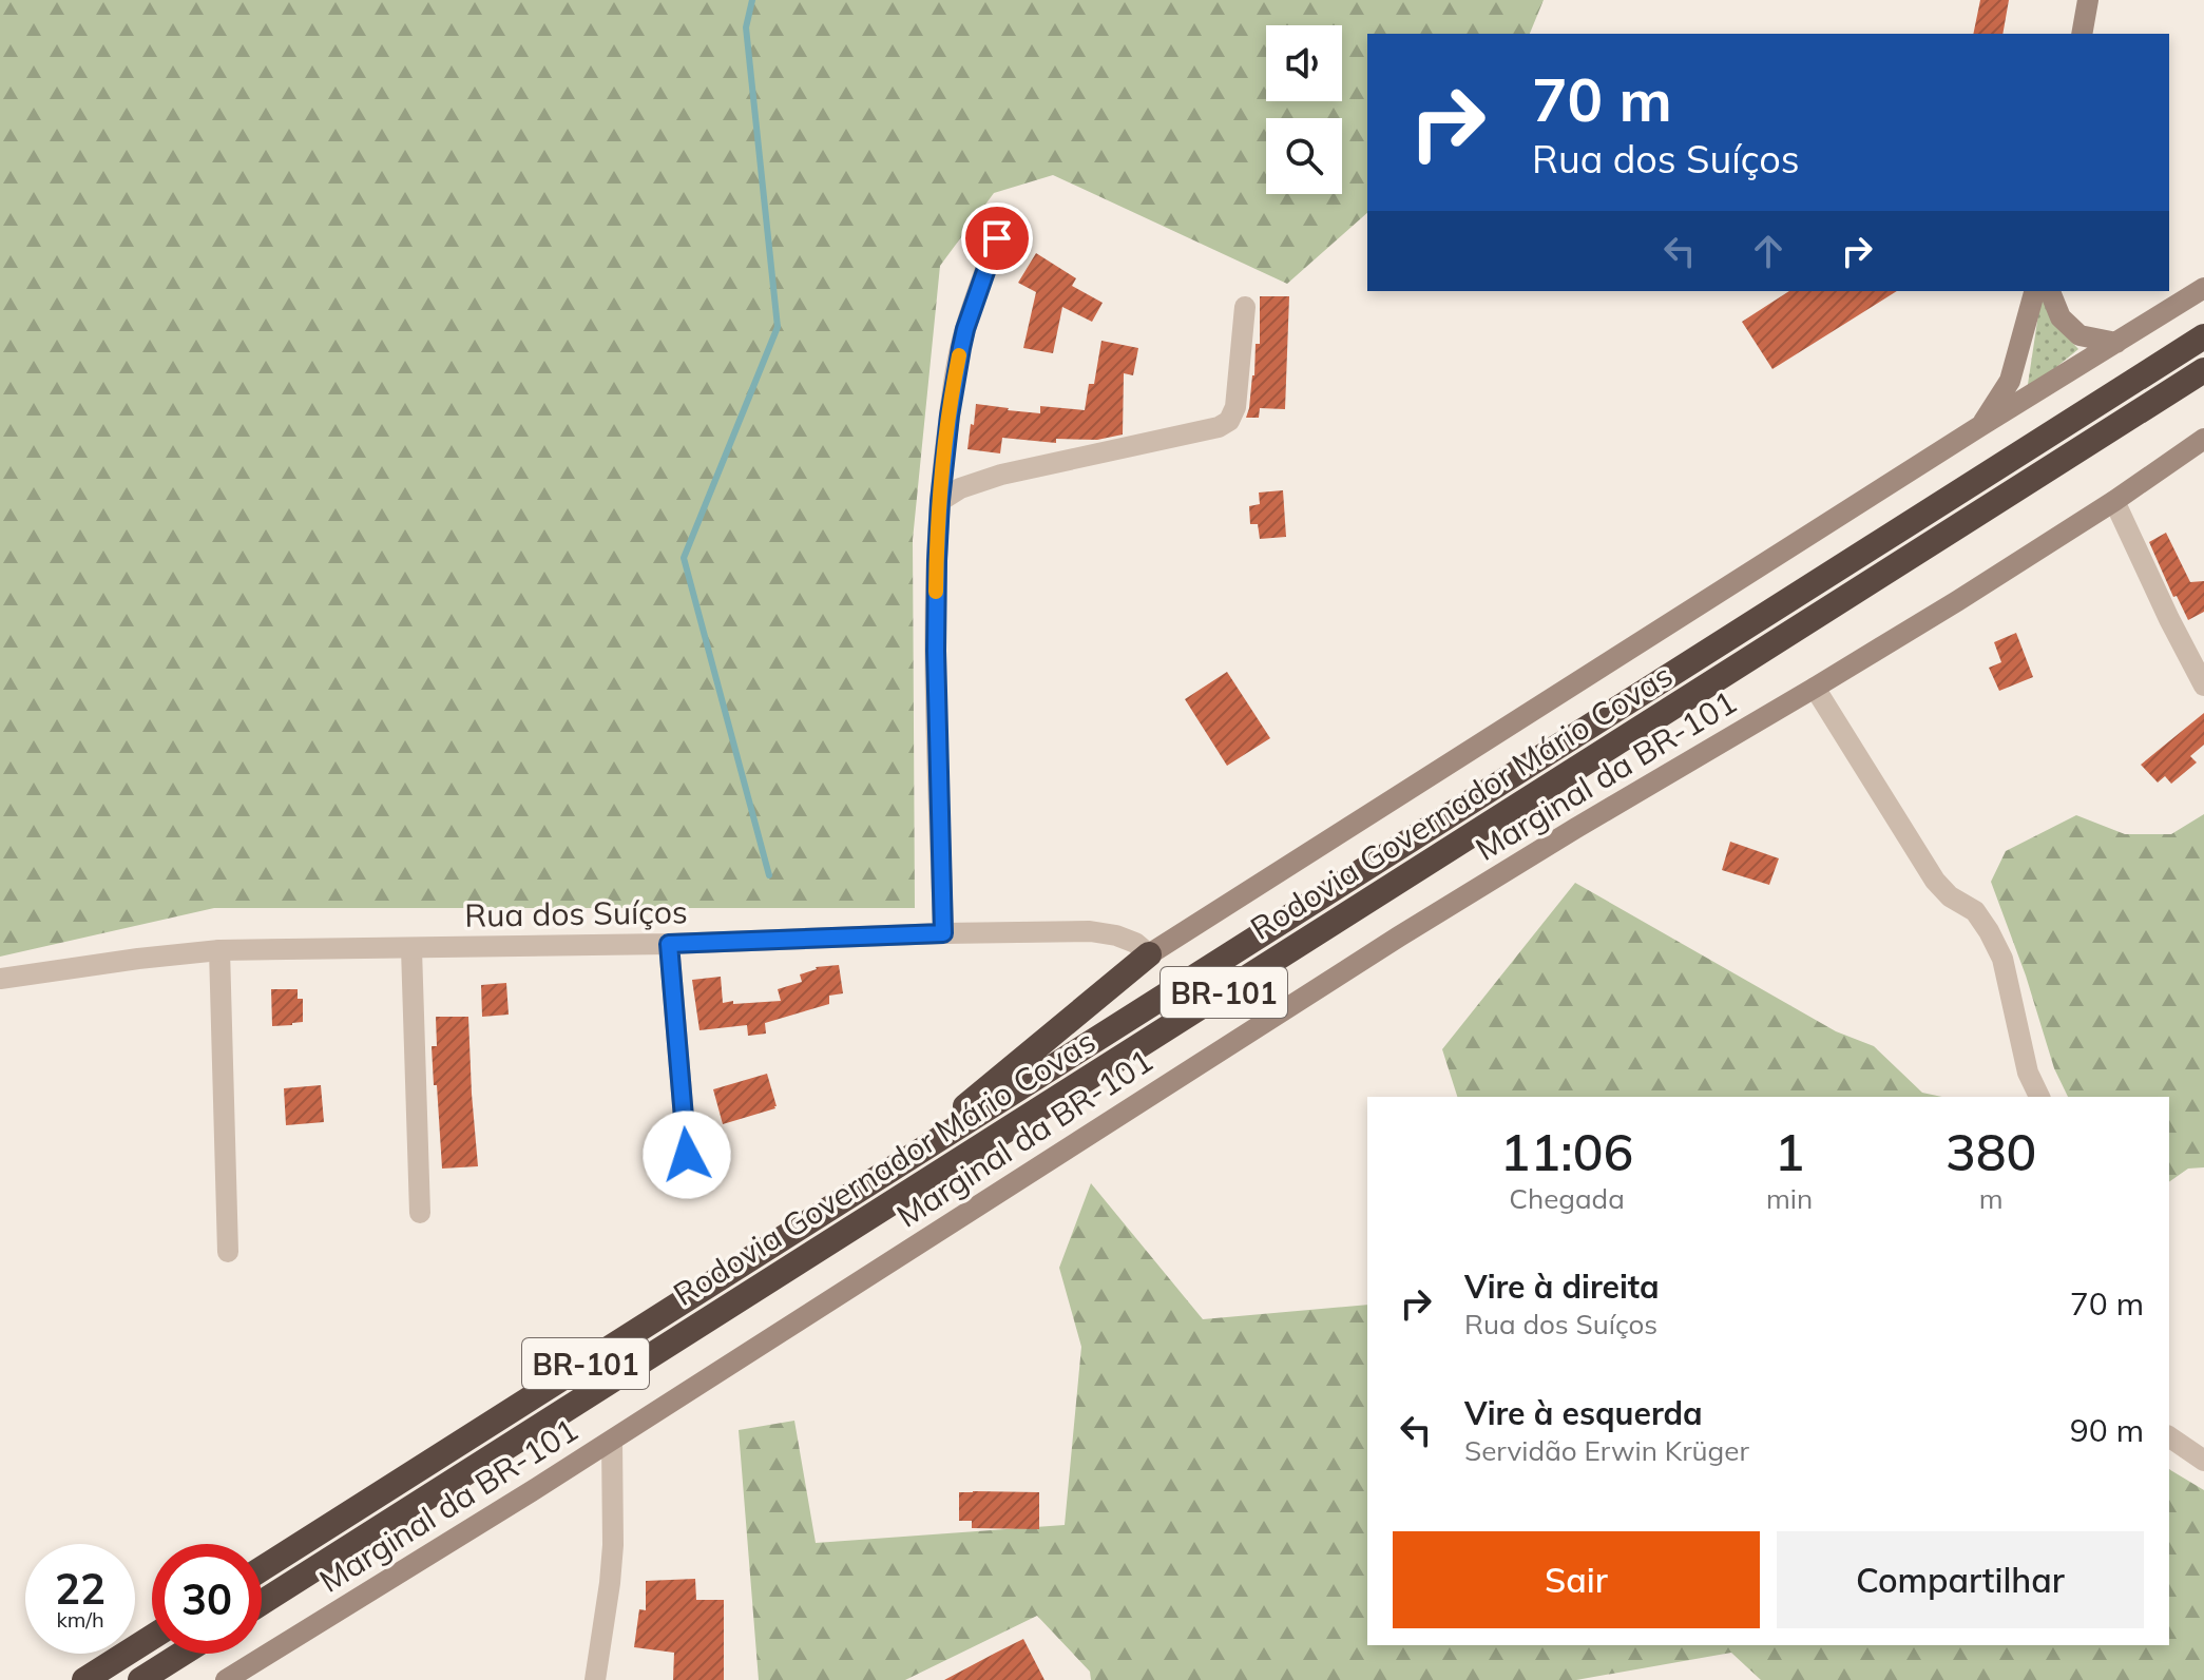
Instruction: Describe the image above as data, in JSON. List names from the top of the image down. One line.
{"streets":{"highway":["Rodovia Governador Mário Covas","BR-101"],"main road":["Marginal da BR-101"],"street":["Rua dos Suíços"]},"page":{"turn":["70 m","Rua dos Suíços"],"eta":["11:06","Chegada","1","min","380","m"],"list":[{"name":"Vire à direita","note":"Rua dos Suíços","value":"70 m"},{"name":"Vire à esquerda","note":"Servidão Erwin Krüger","value":"90 m"}],"buttons":["Sair","Compartilhar"],"speed":"22 km/h","limit":"30"}}
